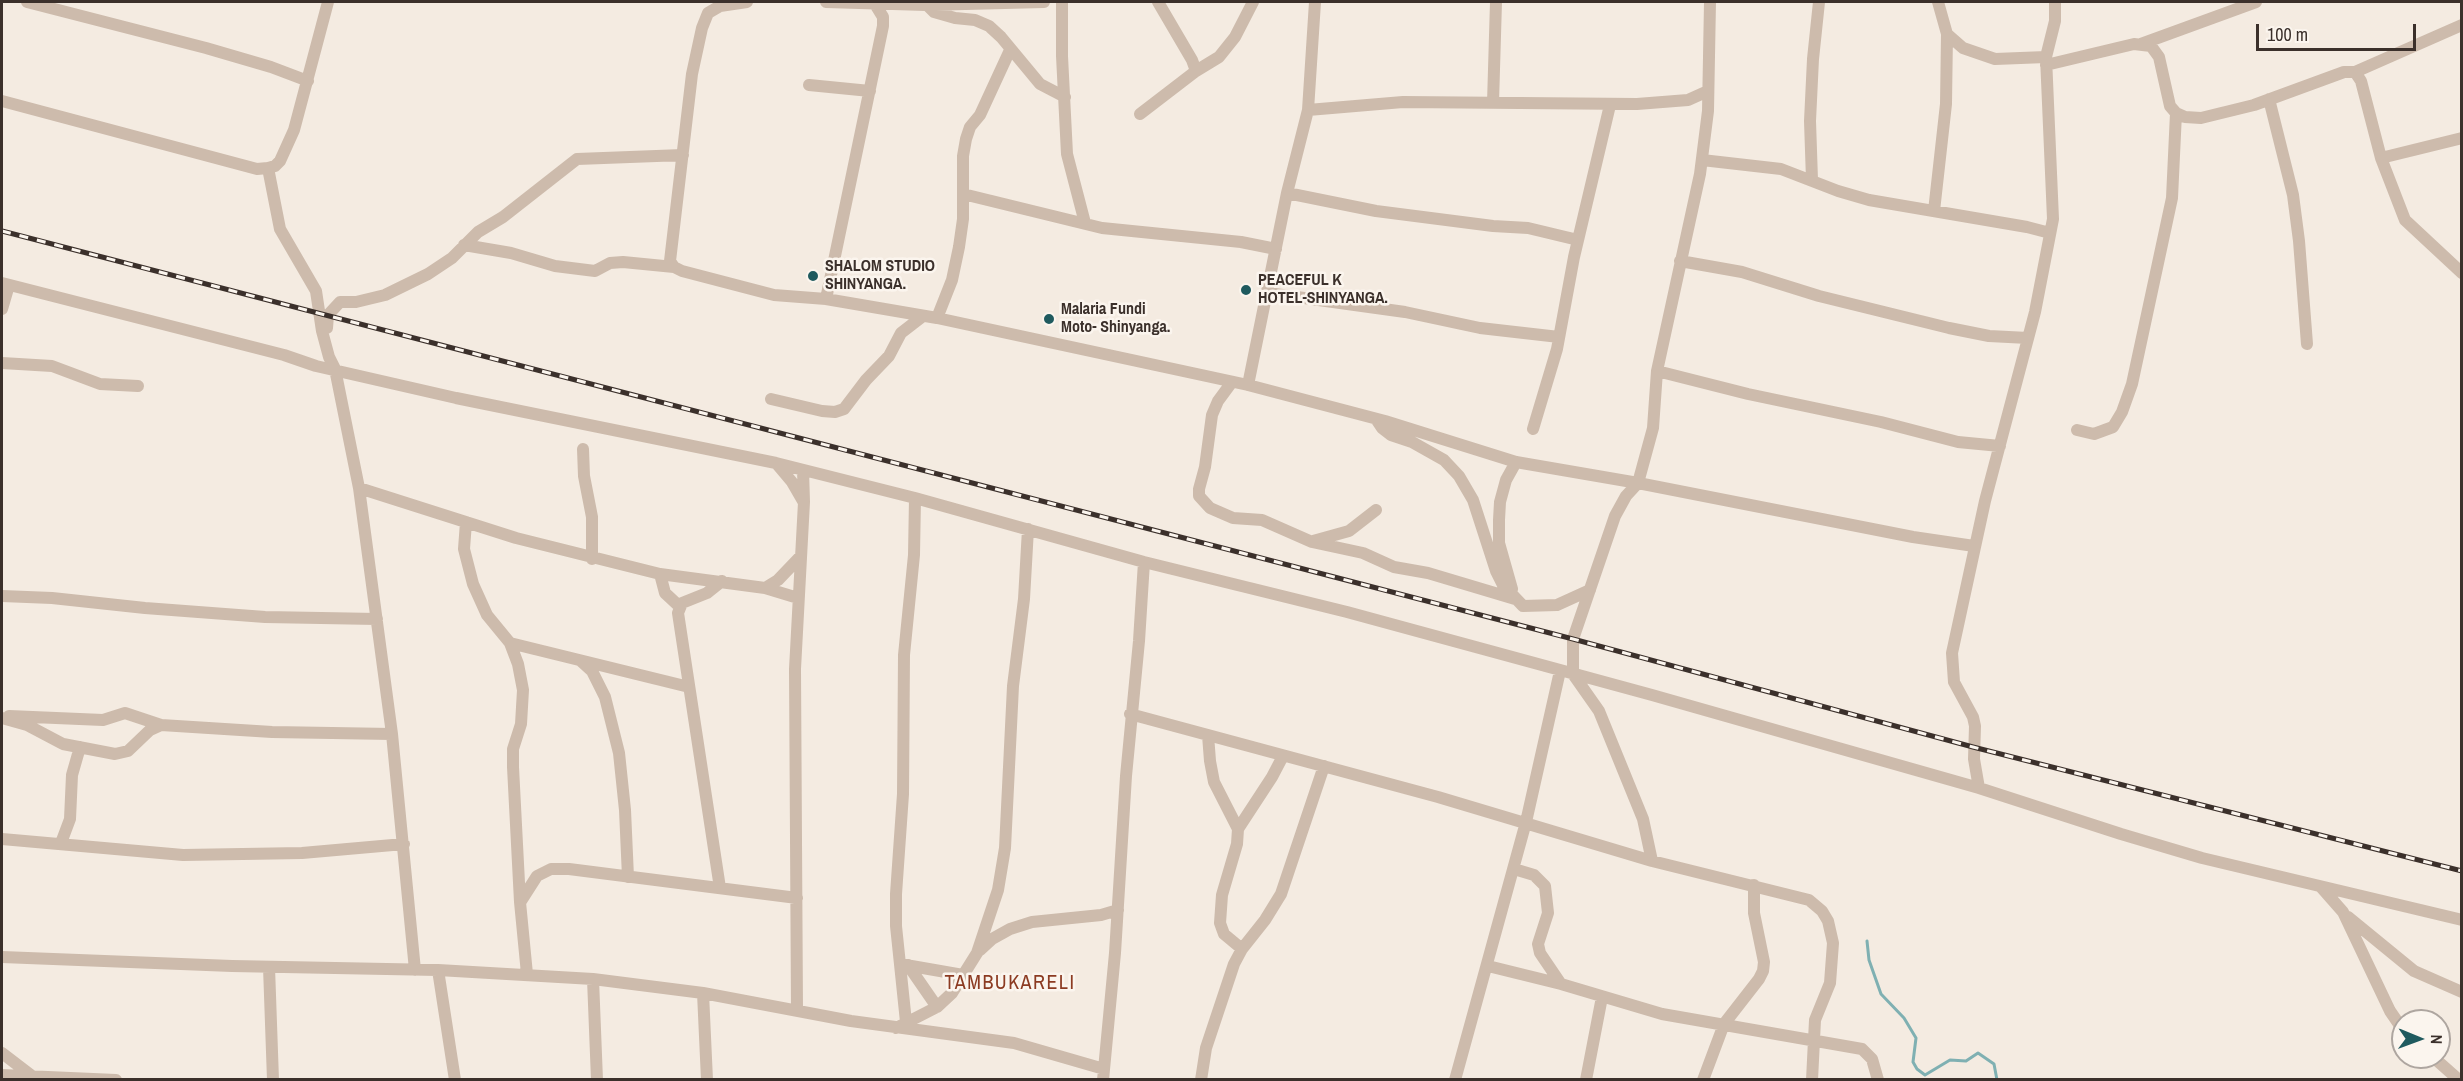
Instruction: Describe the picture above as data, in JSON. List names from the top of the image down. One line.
{"districts":["TAMBUKARELI"],"places":["SHALOM STUDIO SHINYANGA.","PEACEFUL K HOTEL-SHINYANGA.","Malaria Fundi Moto- Shinyanga."],"scale_bar":"100 m","north":"right"}
